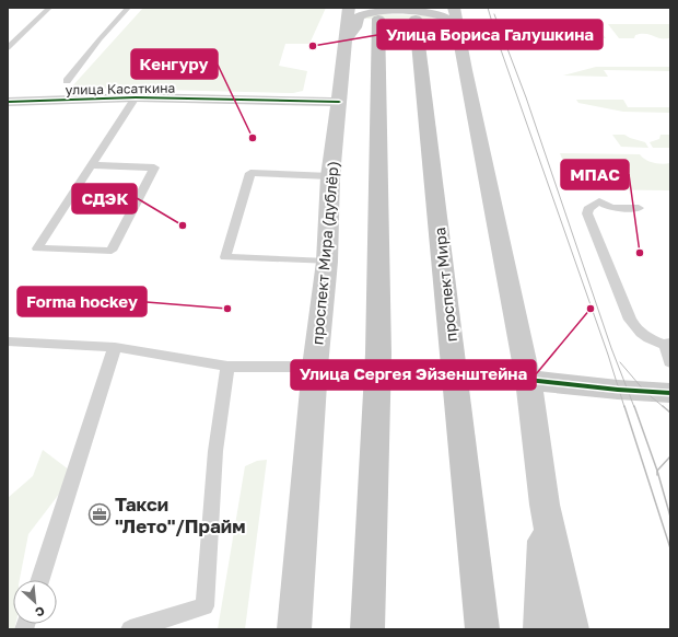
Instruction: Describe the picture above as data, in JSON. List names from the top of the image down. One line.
{"streets":{"main road":["улица Касаткина","проспект Мира (дублёр)","проспект Мира"]},"crossings":[["улица Касаткина","проспект Мира (дублёр)"]],"places":{"other":["Улица Бориса Галушкина","Кенгуру","СДЭК","МПАС","Forma hockey","Улица Сергея Эйзенштейна"],"office":["Такси \"Лето\"/Прайм"]},"north":"bottom right"}
